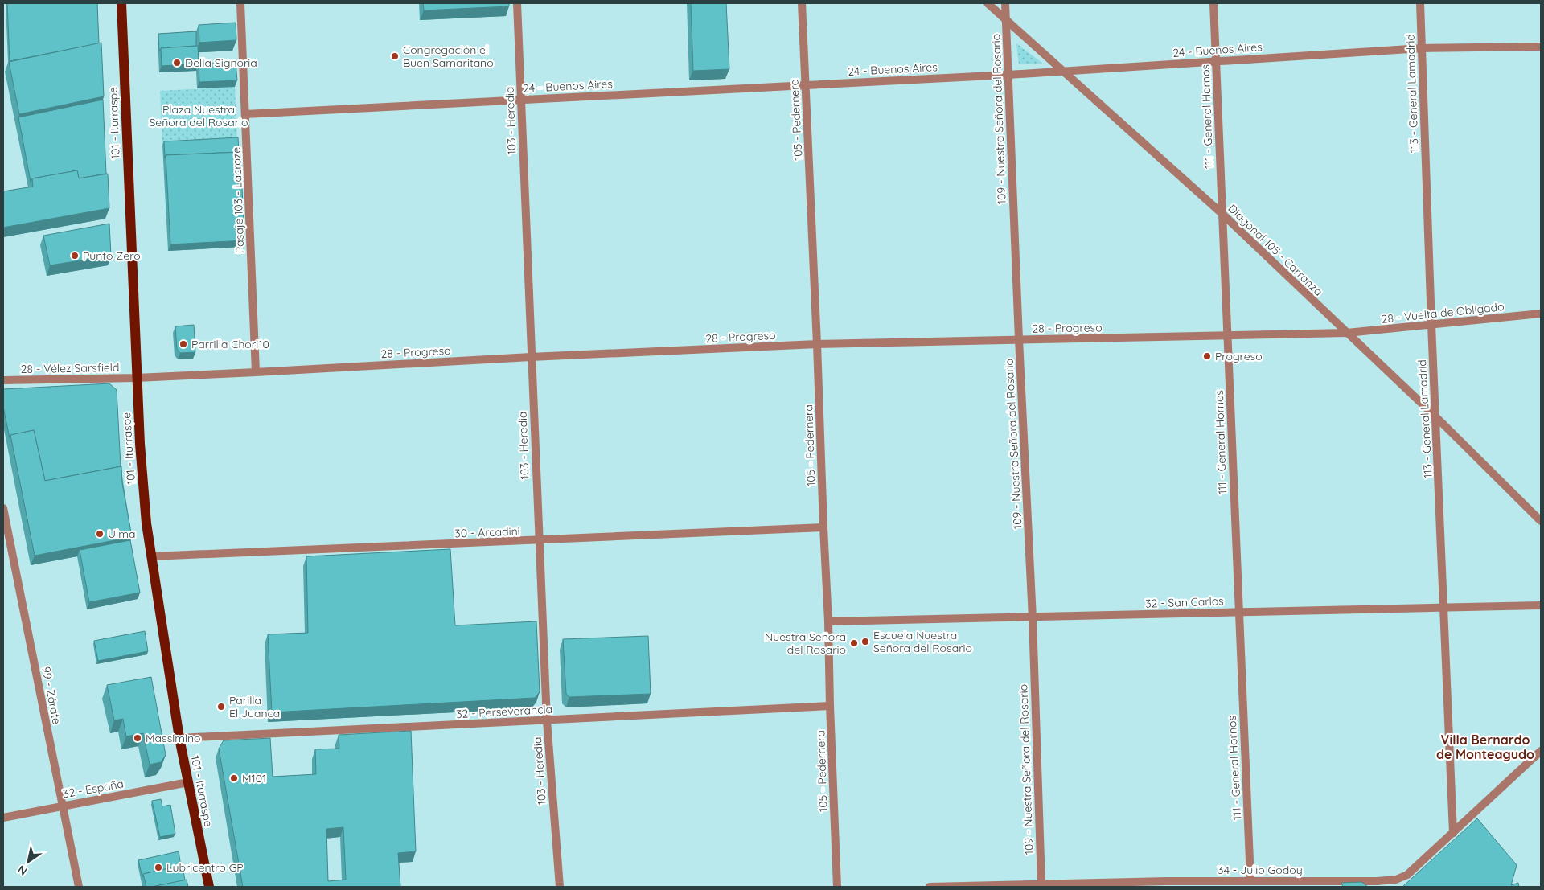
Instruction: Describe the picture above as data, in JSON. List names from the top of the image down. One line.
{"streets":{"main road":["101 - Iturraspe"],"street":["24 - Buenos Aires","113 - General Lamadrid","111 - General Hornos","109 - Nuestra Señora del Rosario","105 - Pedernera","103 - Heredia","Pasaje 103 - Lacroze","Diagonal 105 - Carranza","28 - Vuelta de Obligado","28 - Progreso","28 - Vélez Sarsfield","30 - Arcadini","32 - San Carlos","99 - Zárate","32 - Perseverancia","32 - España","34 - Julio Godoy"]},"crossings":[["24 - Buenos Aires","113 - General Lamadrid"],["24 - Buenos Aires","111 - General Hornos"],["24 - Buenos Aires","109 - Nuestra Señora del Rosario"],["24 - Buenos Aires","105 - Pedernera"],["24 - Buenos Aires","103 - Heredia"],["24 - Buenos Aires","Pasaje 103 - Lacroze"],["24 - Buenos Aires","Diagonal 105 - Carranza"],["113 - General Lamadrid","Diagonal 105 - Carranza"],["113 - General Lamadrid","28 - Vuelta de Obligado"],["113 - General Lamadrid","32 - San Carlos"],["113 - General Lamadrid","34 - Julio Godoy"],["111 - General Hornos","Diagonal 105 - Carranza"],["111 - General Hornos","28 - Progreso"],["111 - General Hornos","32 - San Carlos"],["111 - General Hornos","34 - Julio Godoy"],["109 - Nuestra Señora del Rosario","Diagonal 105 - Carranza"],["109 - Nuestra Señora del Rosario","28 - Progreso"],["109 - Nuestra Señora del Rosario","32 - San Carlos"],["109 - Nuestra Señora del Rosario","34 - Julio Godoy"],["105 - Pedernera","28 - Progreso"],["105 - Pedernera","30 - Arcadini"],["105 - Pedernera","32 - San Carlos"],["105 - Pedernera","32 - Perseverancia"],["103 - Heredia","28 - Progreso"],["103 - Heredia","30 - Arcadini"],["103 - Heredia","32 - Perseverancia"],["101 - Iturraspe","28 - Progreso"],["101 - Iturraspe","28 - Vélez Sarsfield"],["101 - Iturraspe","30 - Arcadini"],["101 - Iturraspe","32 - Perseverancia"],["101 - Iturraspe","32 - España"],["Pasaje 103 - Lacroze","28 - Progreso"],["Diagonal 105 - Carranza","28 - Vuelta de Obligado"],["Diagonal 105 - Carranza","28 - Progreso"],["28 - Vuelta de Obligado","28 - Progreso"],["28 - Progreso","28 - Vélez Sarsfield"],["99 - Zárate","32 - España"]],"districts":["Villa Bernardo de Monteagudo"],"parks":["Plaza Nuestra Señora del Rosario"],"places":["Congregación el Buen Samaritano","Della Signoria","Punto Zero","Parrilla Chori10","Progreso","Ulma","Escuela Nuestra Señora del Rosario","Nuestra Señora del Rosario","Parilla El Juanca","Massimino","M101","Lubricentro GP"],"north":"bottom left"}
